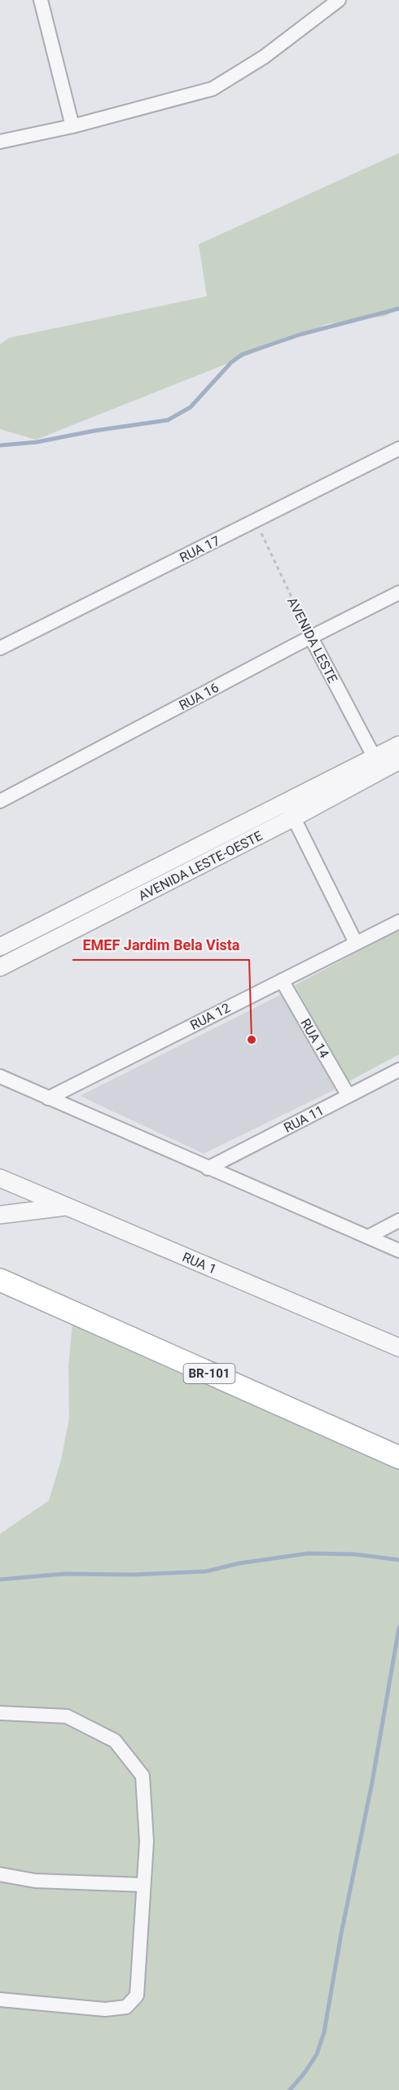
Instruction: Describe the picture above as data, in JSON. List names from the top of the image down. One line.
{"streets":{"main road":["BR-101"],"street":["RUA 17","AVENIDA LESTE","RUA 16","AVENIDA LESTE-OESTE","RUA 12","RUA 14","RUA 11","RUA 1"]},"crossings":[["RUA 17","AVENIDA LESTE"],["AVENIDA LESTE","RUA 16"],["AVENIDA LESTE","AVENIDA LESTE-OESTE"],["RUA 12","RUA 14"],["RUA 14","RUA 11"]],"places":["EMEF Jardim Bela Vista"]}
